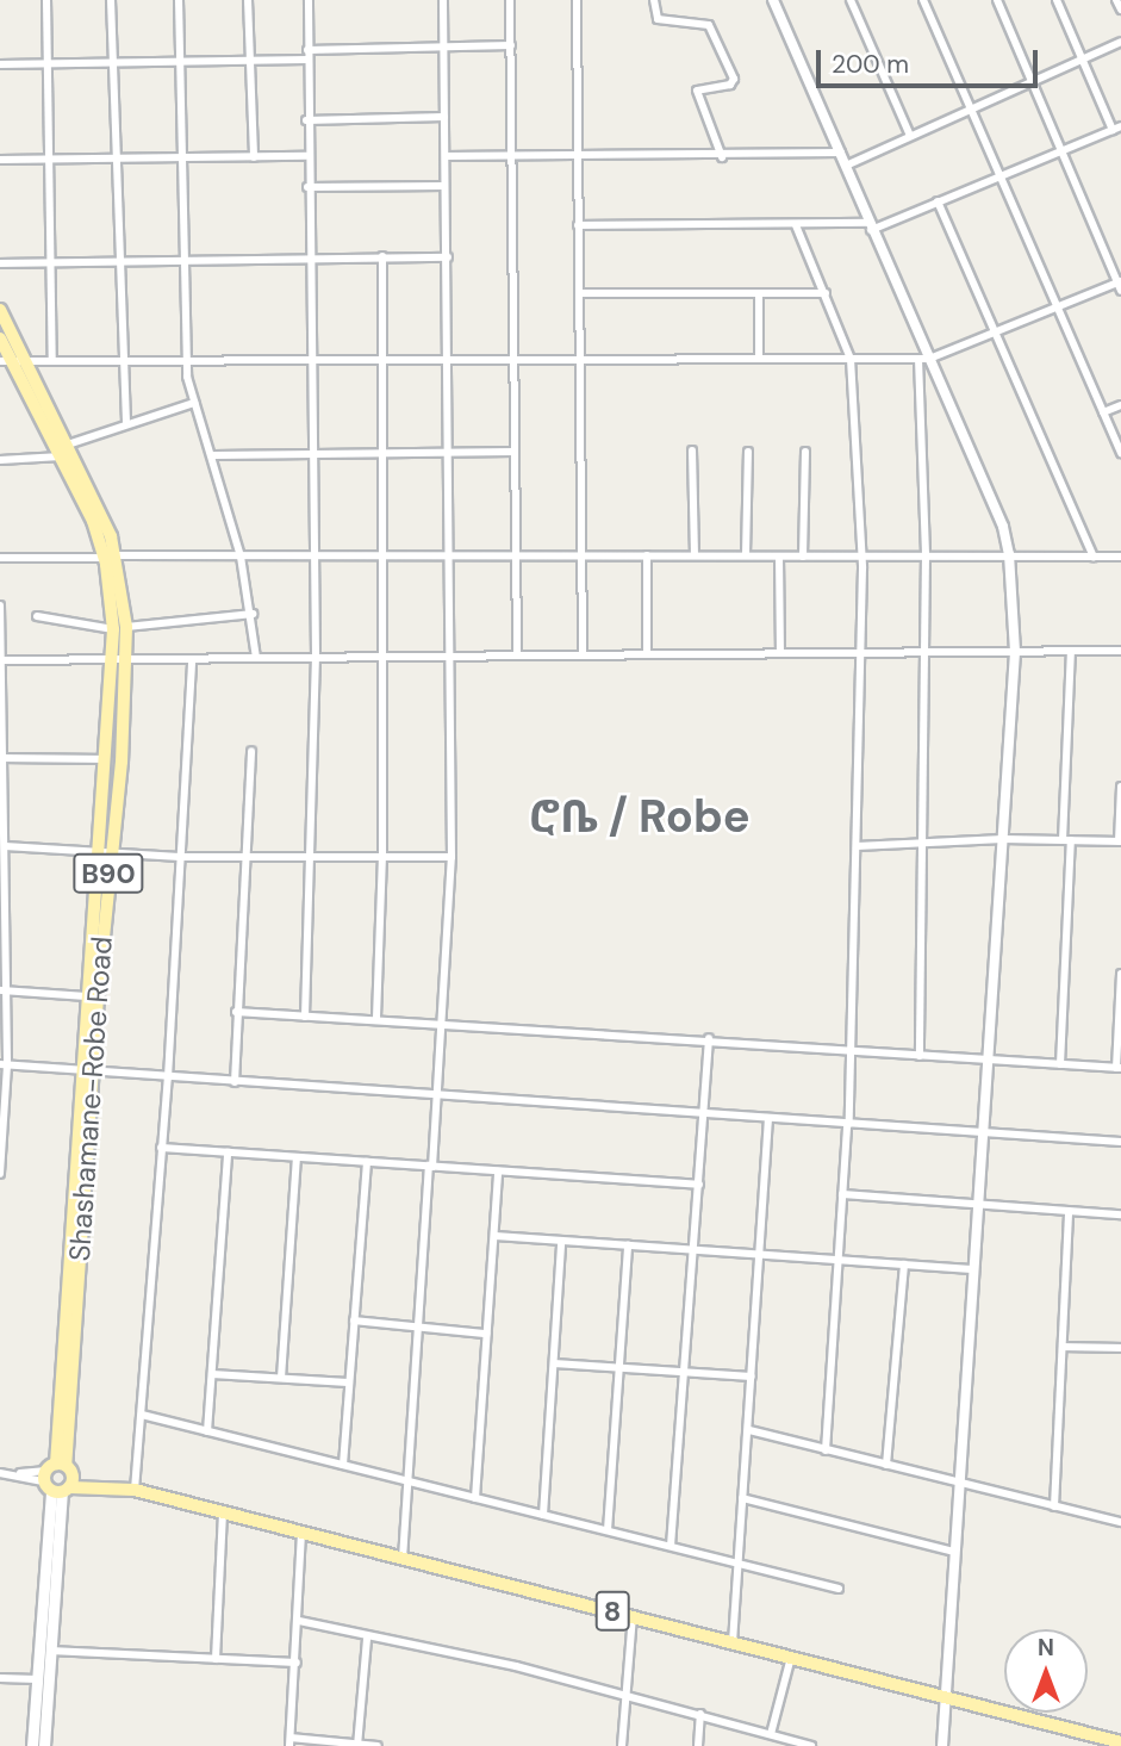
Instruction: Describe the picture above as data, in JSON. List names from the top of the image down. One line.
{"streets":{"main road":["B90","Shashamane-Robe Road","8"]},"crossings":[["Shashamane-Robe Road","8"]],"districts":["ሮቤ / Robe"],"scale_bar":"200 m","north":"top"}
